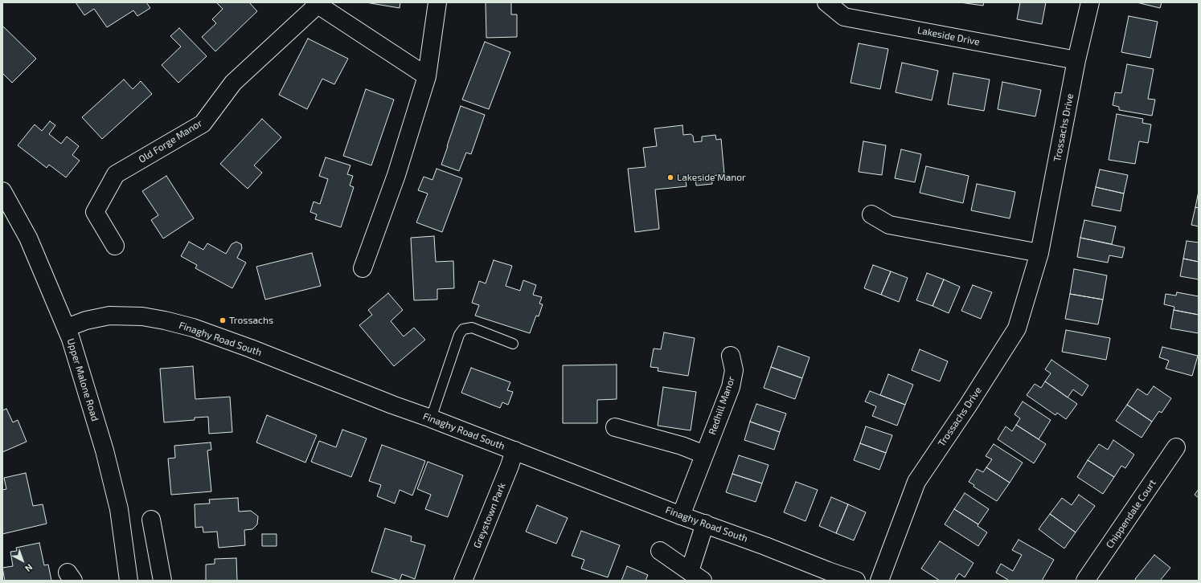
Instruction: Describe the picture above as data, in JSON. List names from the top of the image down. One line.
{"streets":{"street":["Lakeside Drive","Trossachs Drive","Old Forge Manor","Finaghy Road South","Upper Malone Road","Redhill Manor","Chippendale Court","Greystown Park"]},"crossings":[["Lakeside Drive","Trossachs Drive"],["Finaghy Road South","Upper Malone Road"],["Finaghy Road South","Redhill Manor"],["Finaghy Road South","Greystown Park"]],"places":["Lakeside Manor","Trossachs"],"north":"bottom right"}
